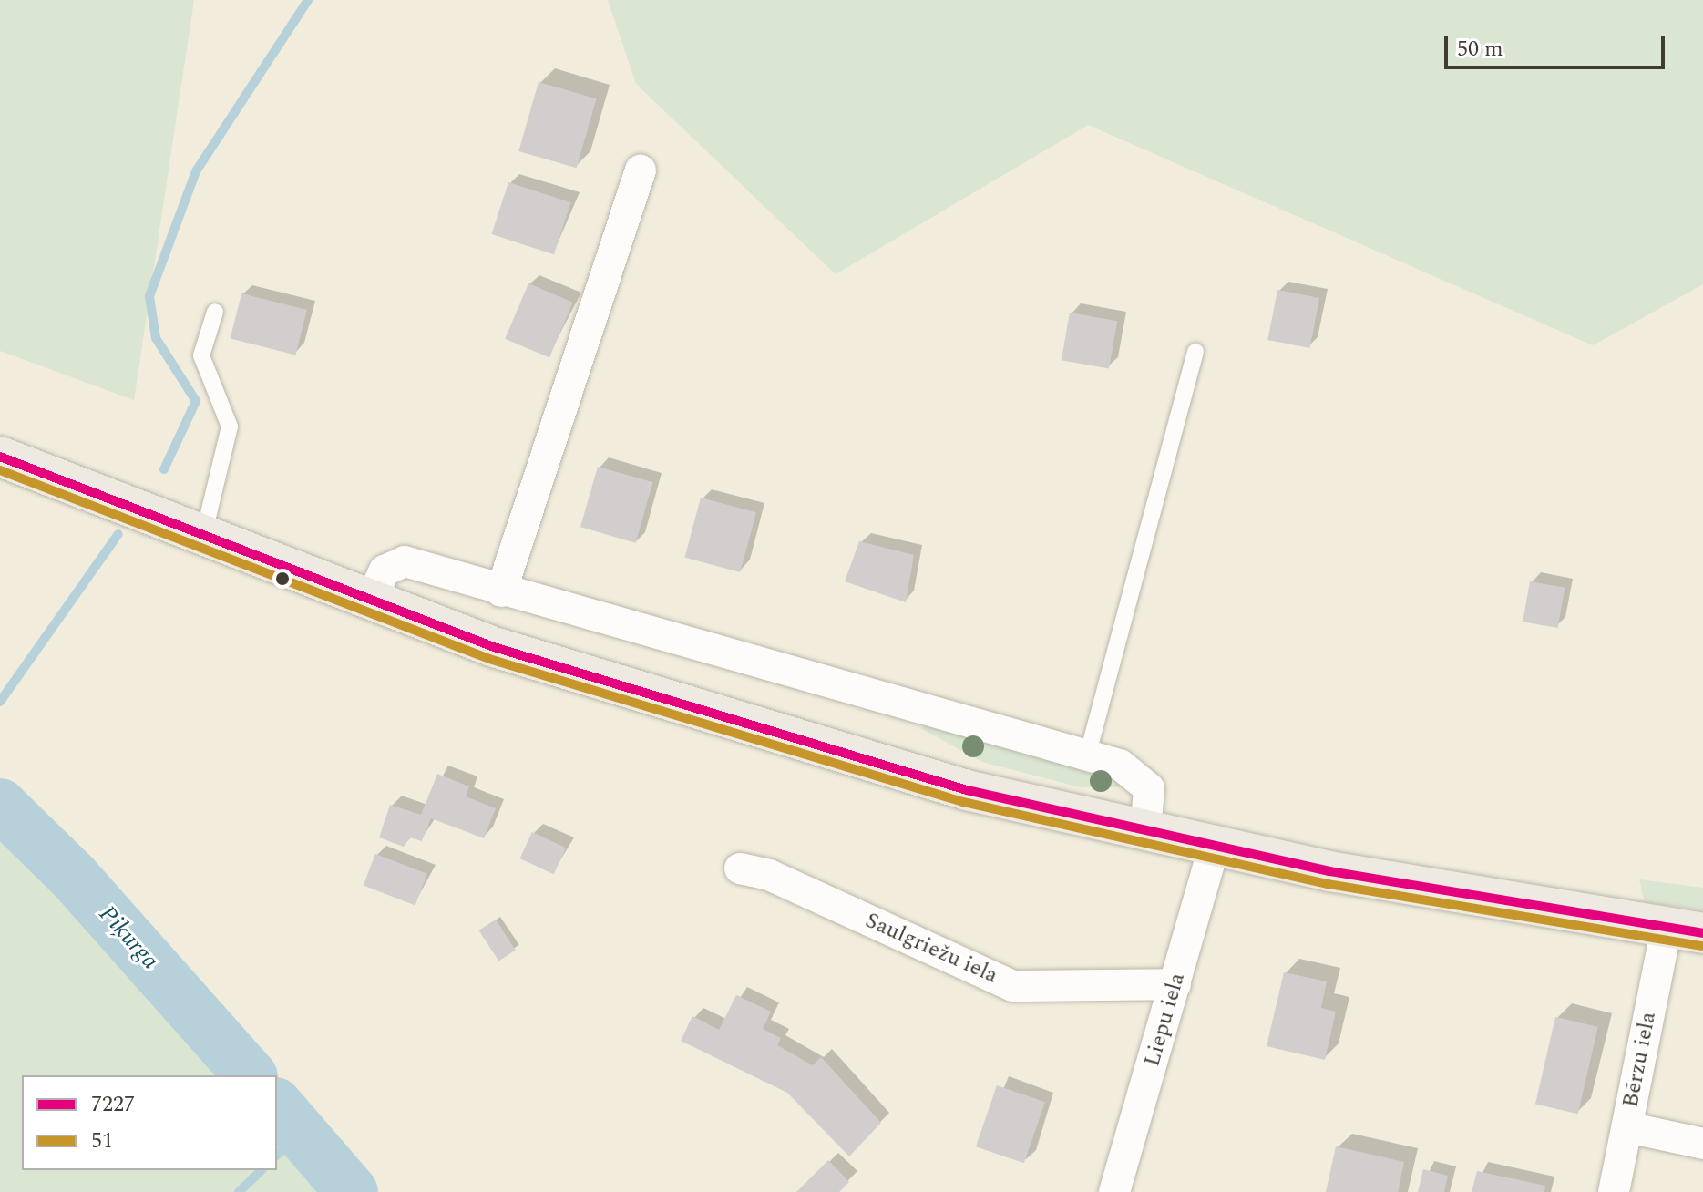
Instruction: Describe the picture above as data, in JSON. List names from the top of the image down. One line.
{"streets":{"street":["Saulgriežu iela","Liepu iela","Bērzu iela"]},"crossings":[["Saulgriežu iela","Liepu iela"]],"water":["Piķurga"],"lines":["transit line 7227","transit line 51"],"legend":["7227","51"],"scale_bar":"50 m"}
